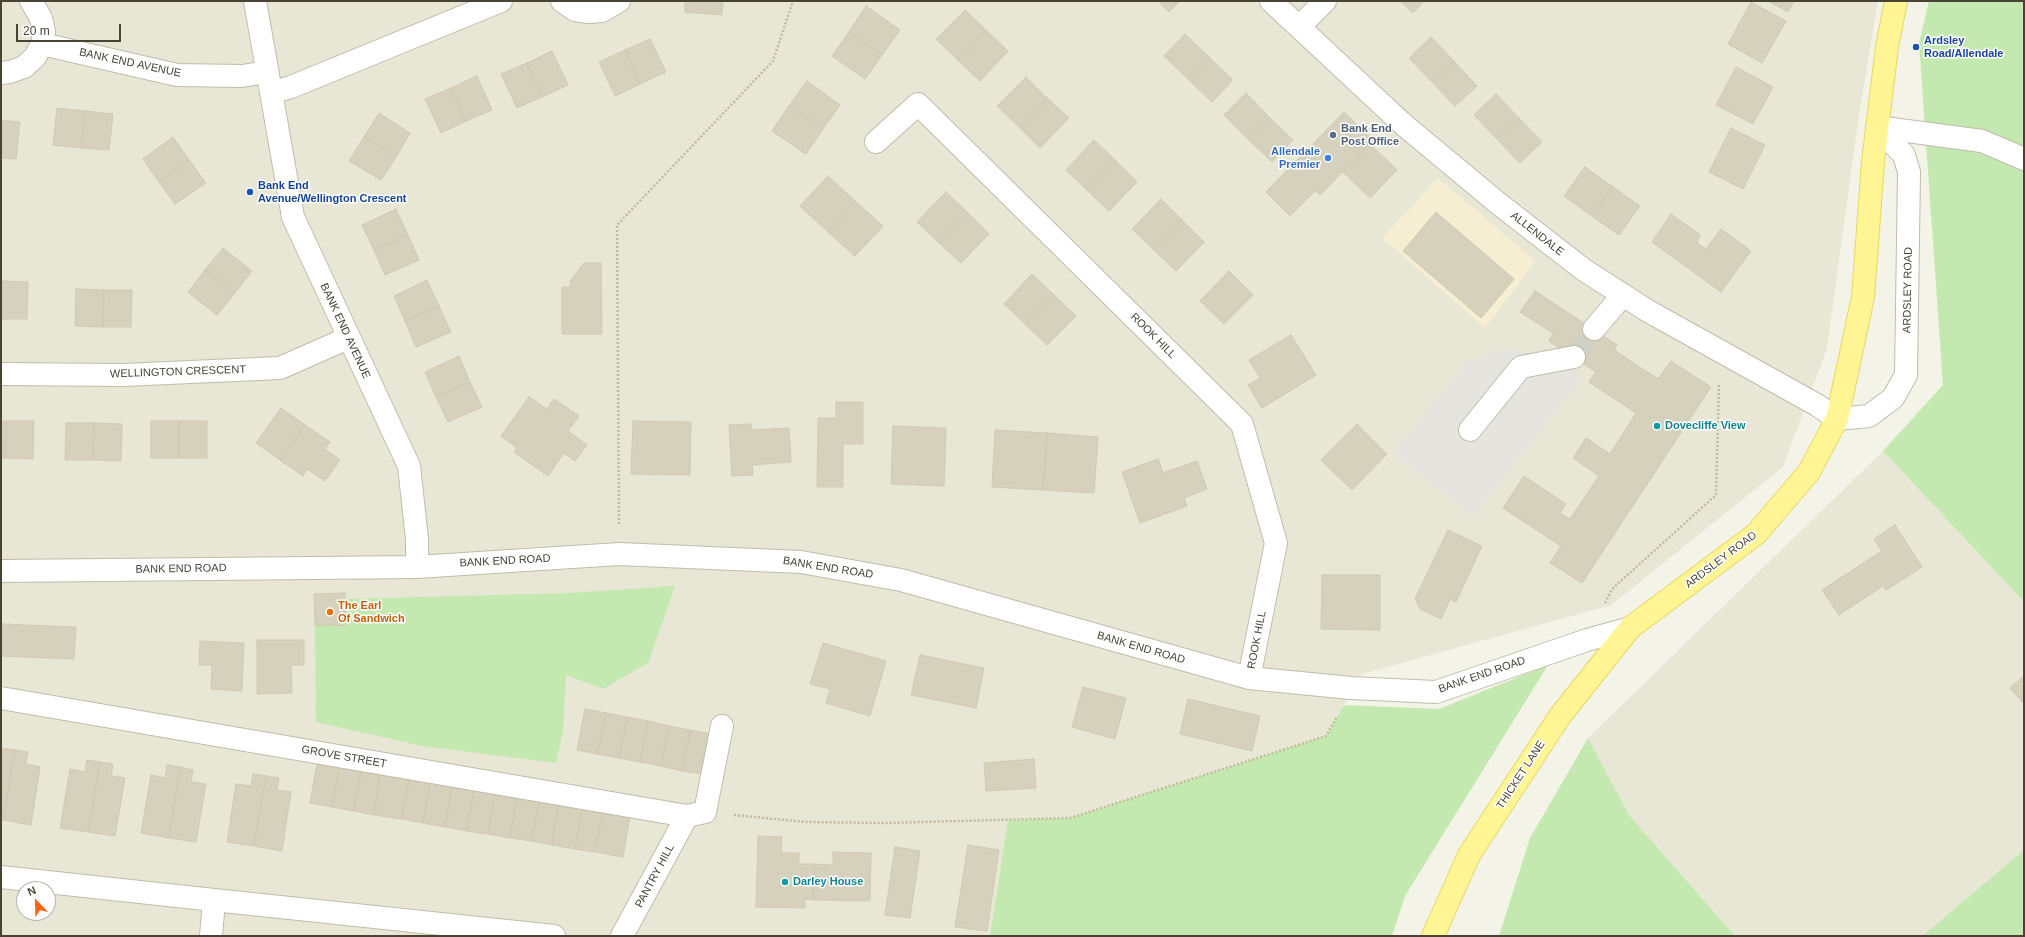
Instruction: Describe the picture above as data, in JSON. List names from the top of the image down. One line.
{"streets":{"main road":["ARDSLEY ROAD","THICKET LANE"],"street":["BANK END AVENUE","ALLENDALE","ROOK HILL","WELLINGTON CRESCENT","BANK END ROAD","GROVE STREET","PANTRY HILL"]},"crossings":[["BANK END AVENUE","WELLINGTON CRESCENT"],["BANK END AVENUE","BANK END ROAD"],["ALLENDALE","ARDSLEY ROAD"],["ARDSLEY ROAD","BANK END ROAD"],["ARDSLEY ROAD","THICKET LANE"],["ROOK HILL","BANK END ROAD"],["BANK END ROAD","THICKET LANE"],["GROVE STREET","PANTRY HILL"]],"places":["Ardsley Road/Allendale","Bank End Post Office","Allendale Premier","Bank End Avenue/Wellington Crescent","Dovecliffe View","The Earl Of Sandwich","Darley House"],"scale_bar":"20 m","north":"top left"}
